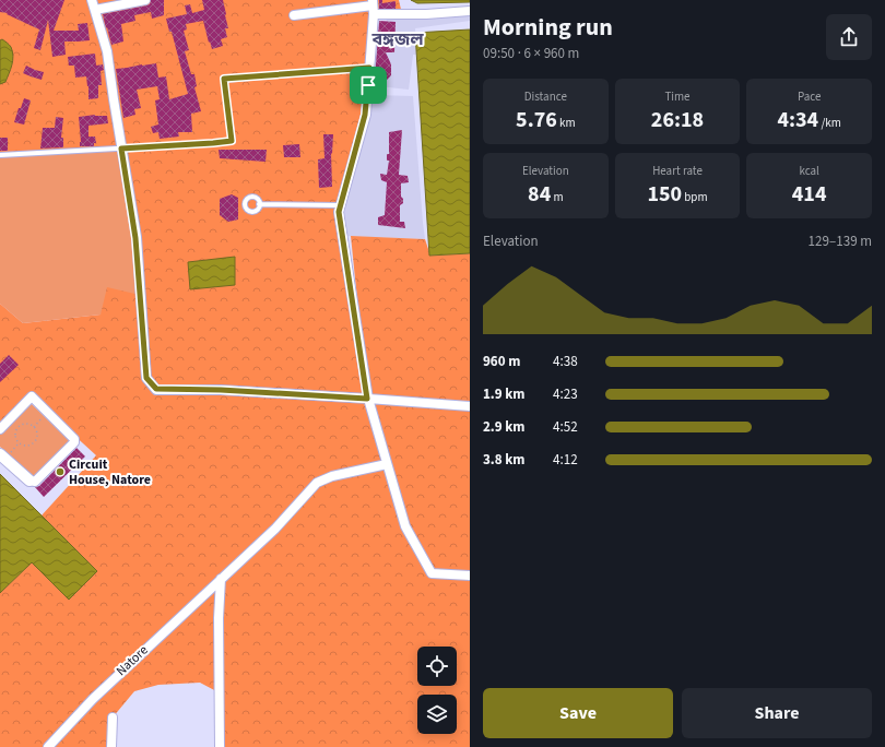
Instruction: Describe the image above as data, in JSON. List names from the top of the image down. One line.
{"streets":{"street":["Natore"]},"districts":["বঙ্গজল"],"places":["Circuit House, Natore"],"page":{"heading":["Morning run","09:50 · 6 × 960 m"],"stats":[["Distance","5.76 km"],["Time","26:18"],["Pace","4:34 /km"],["Elevation","84 m"],["Heart rate","150 bpm"],["kcal","414"]],"chart":["Elevation","129–139 m"],"list":[{"name":"960 m","note":"4:38"},{"name":"1.9 km","note":"4:23"},{"name":"2.9 km","note":"4:52"},{"name":"3.8 km","note":"4:12"}],"buttons":["Save","Share"]}}
